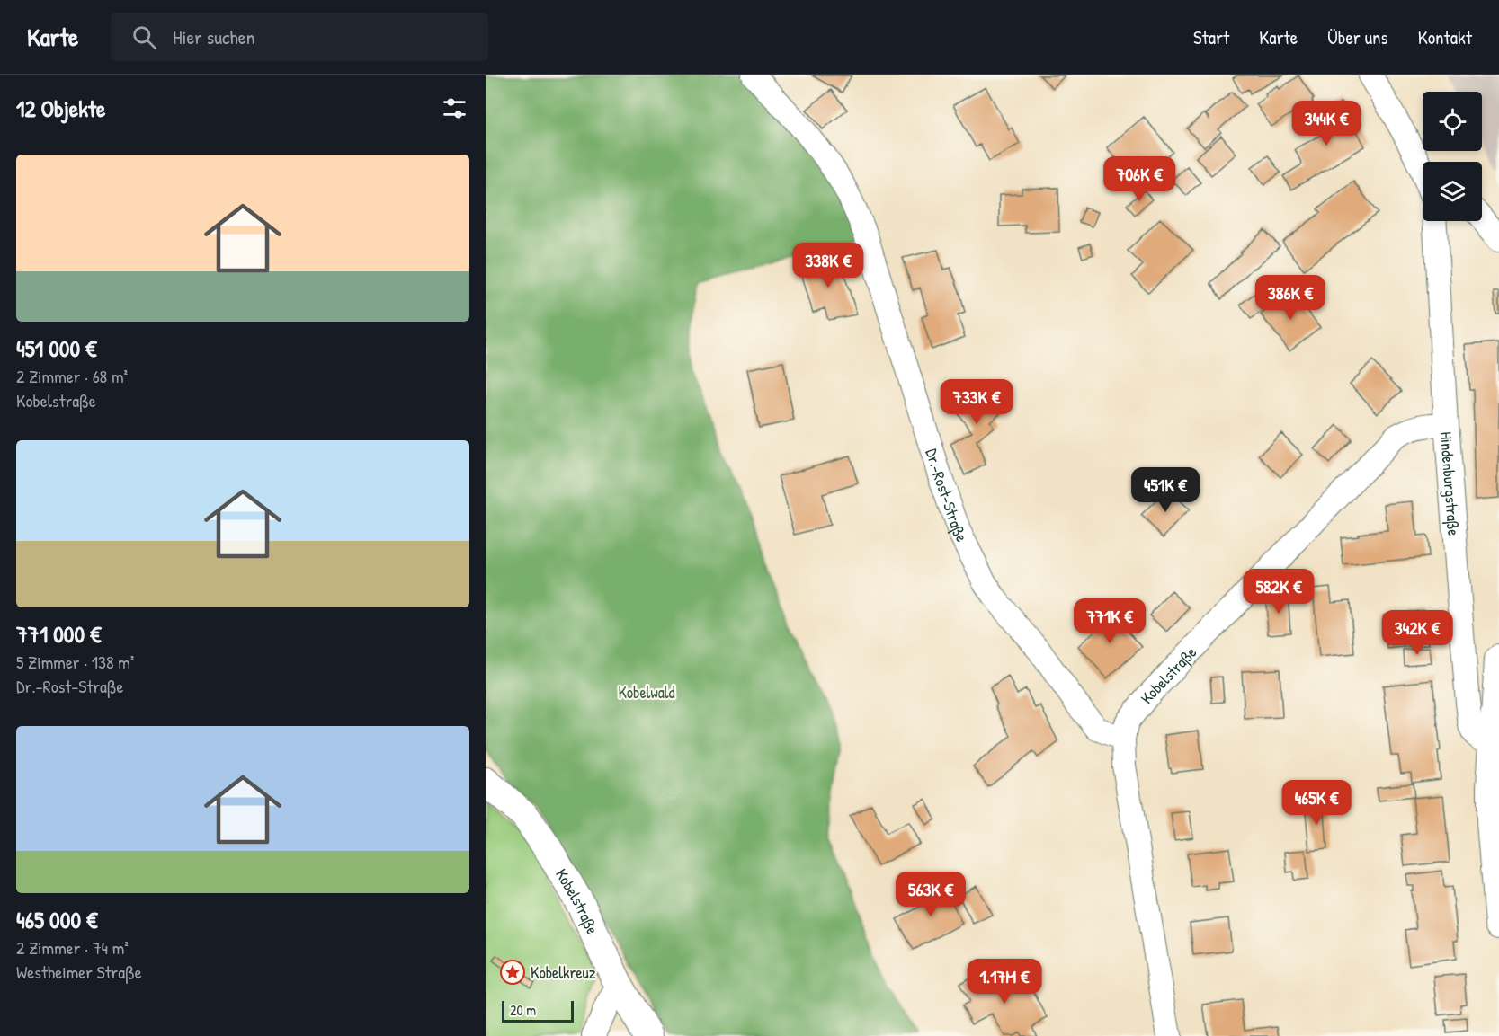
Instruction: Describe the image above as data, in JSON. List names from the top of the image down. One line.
{"streets":{"street":["Hindenburgstraße","Dr.-Rost-Straße","Kobelstraße"]},"crossings":[["Hindenburgstraße","Kobelstraße"],["Dr.-Rost-Straße","Kobelstraße"]],"parks":["Kobelwald"],"places":{"place":["Kobelkreuz"]},"scale_bar":"20 m","page":{"header":"Karte","search":"Hier suchen","nav":["Start","Karte","Über uns","Kontakt"],"heading":"12 Objekte","price":["344K €","706K €","338K €","386K €","733K €","451K €","582K €","771K €","342K €","465K €","563K €","1.17M €"],"list":[{"name":"451 000 €","note":"2 Zimmer · 68 m² · Kobelstraße"},{"name":"771 000 €","note":"5 Zimmer · 138 m² · Dr.-Rost-Straße"},{"name":"465 000 €","note":"2 Zimmer · 74 m² · Westheimer Straße"}],"scale":"20 m"}}
